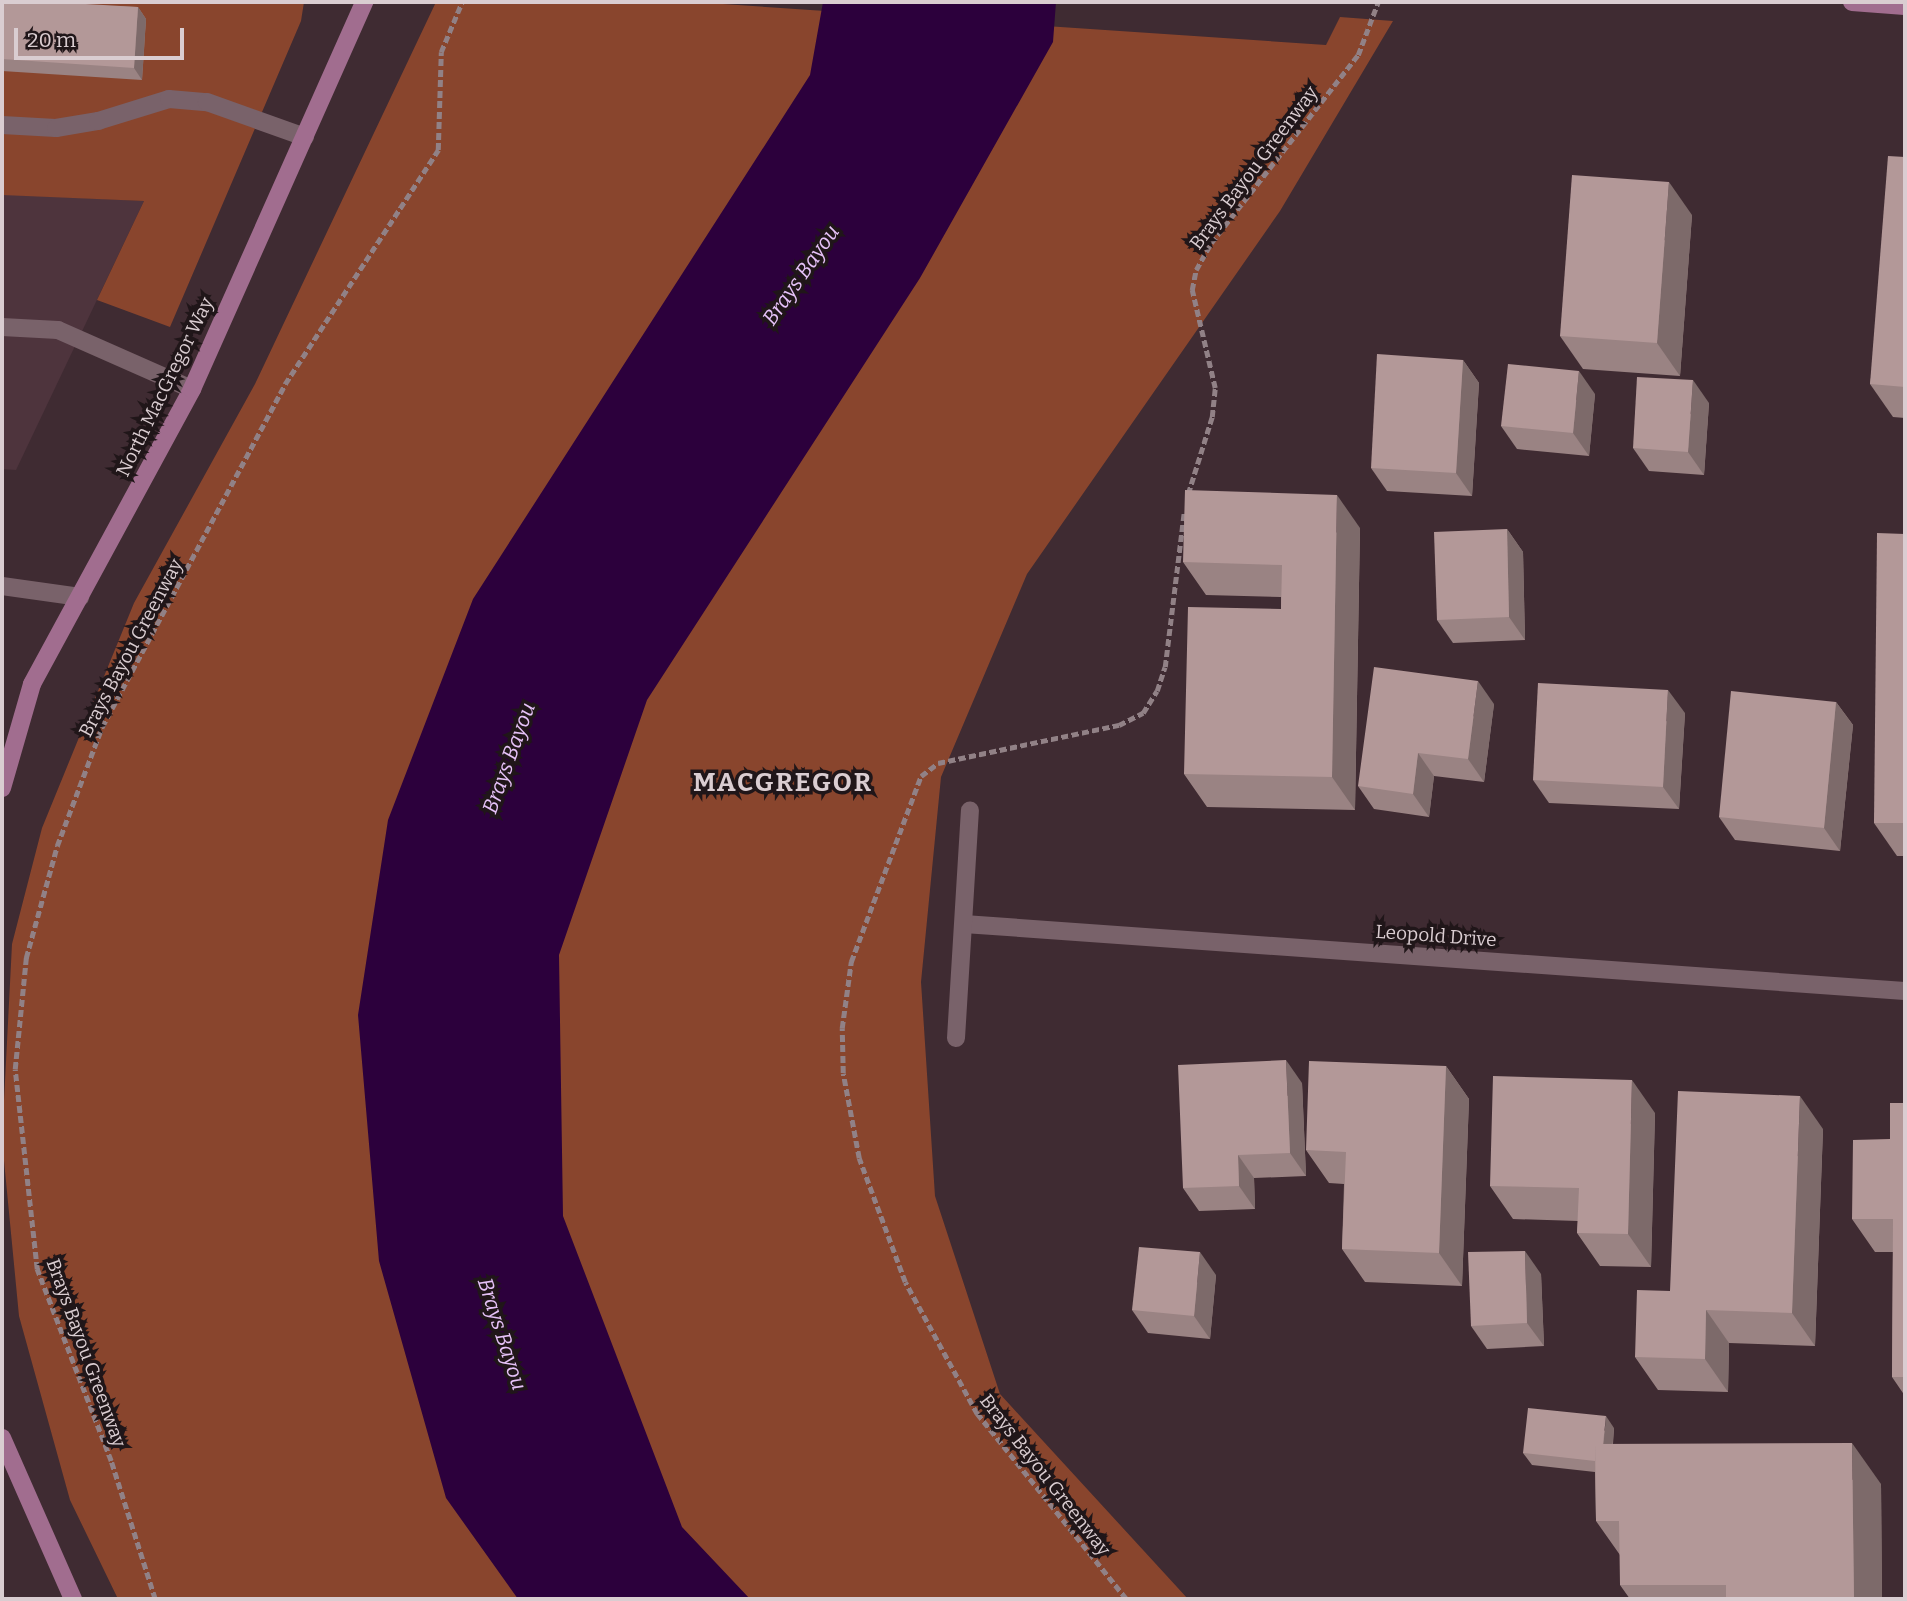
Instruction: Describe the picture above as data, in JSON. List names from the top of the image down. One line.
{"streets":{"main road":["North MacGregor Way"],"street":["Leopold Drive"],"path":["Brays Bayou Greenway"]},"districts":["MACGREGOR"],"water":["Brays Bayou"],"scale_bar":"20 m"}
